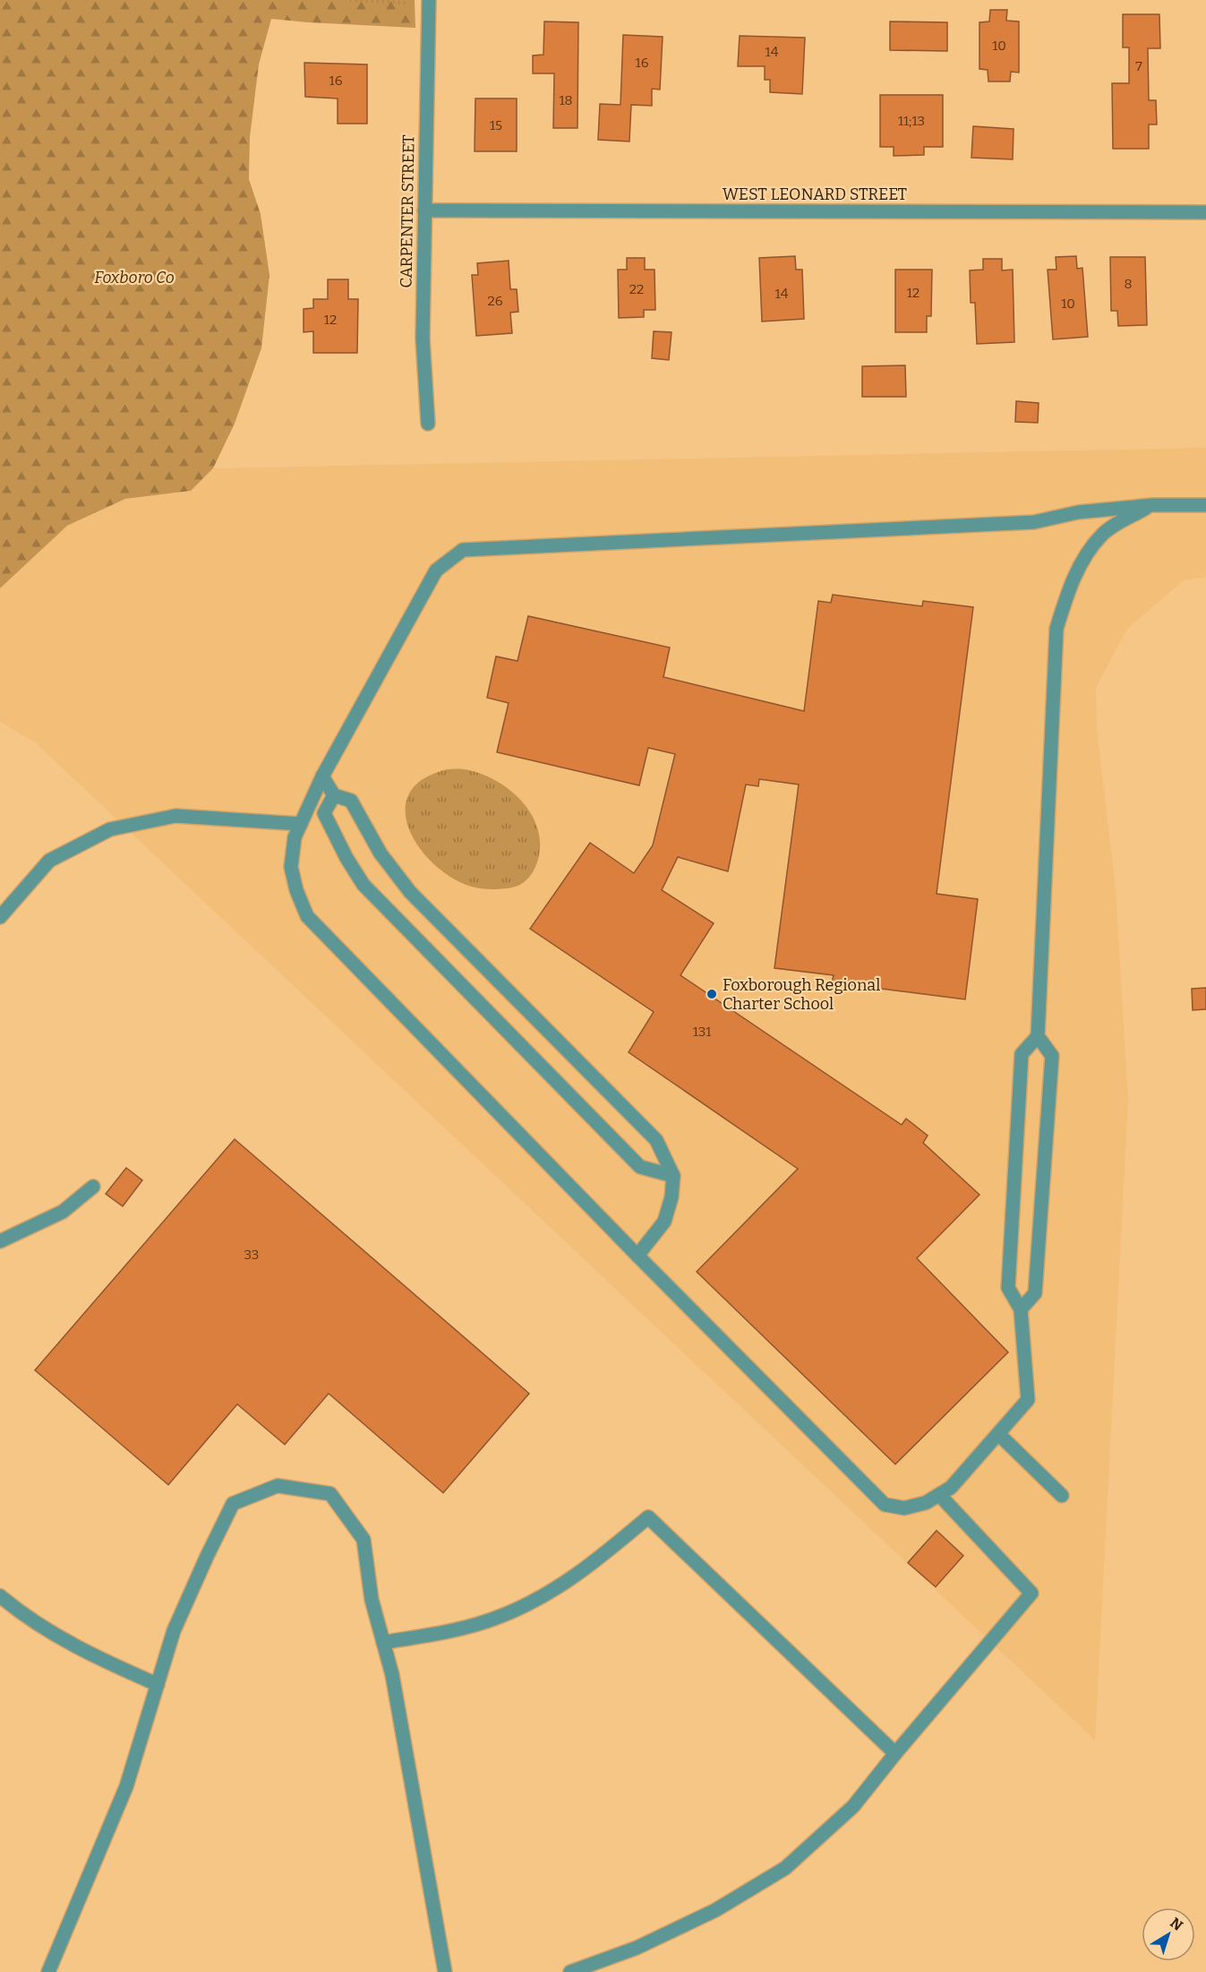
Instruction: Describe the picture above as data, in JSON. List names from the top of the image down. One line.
{"streets":{"street":["WEST LEONARD STREET","CARPENTER STREET"]},"crossings":[["WEST LEONARD STREET","CARPENTER STREET"]],"parks":["Foxboro Co"],"places":["Foxborough Regional Charter School"],"house_numbers":["10","14","16","7","16","18","11;13","15","8","22","12","14","26","10","12","131","33"],"north":"top right"}
